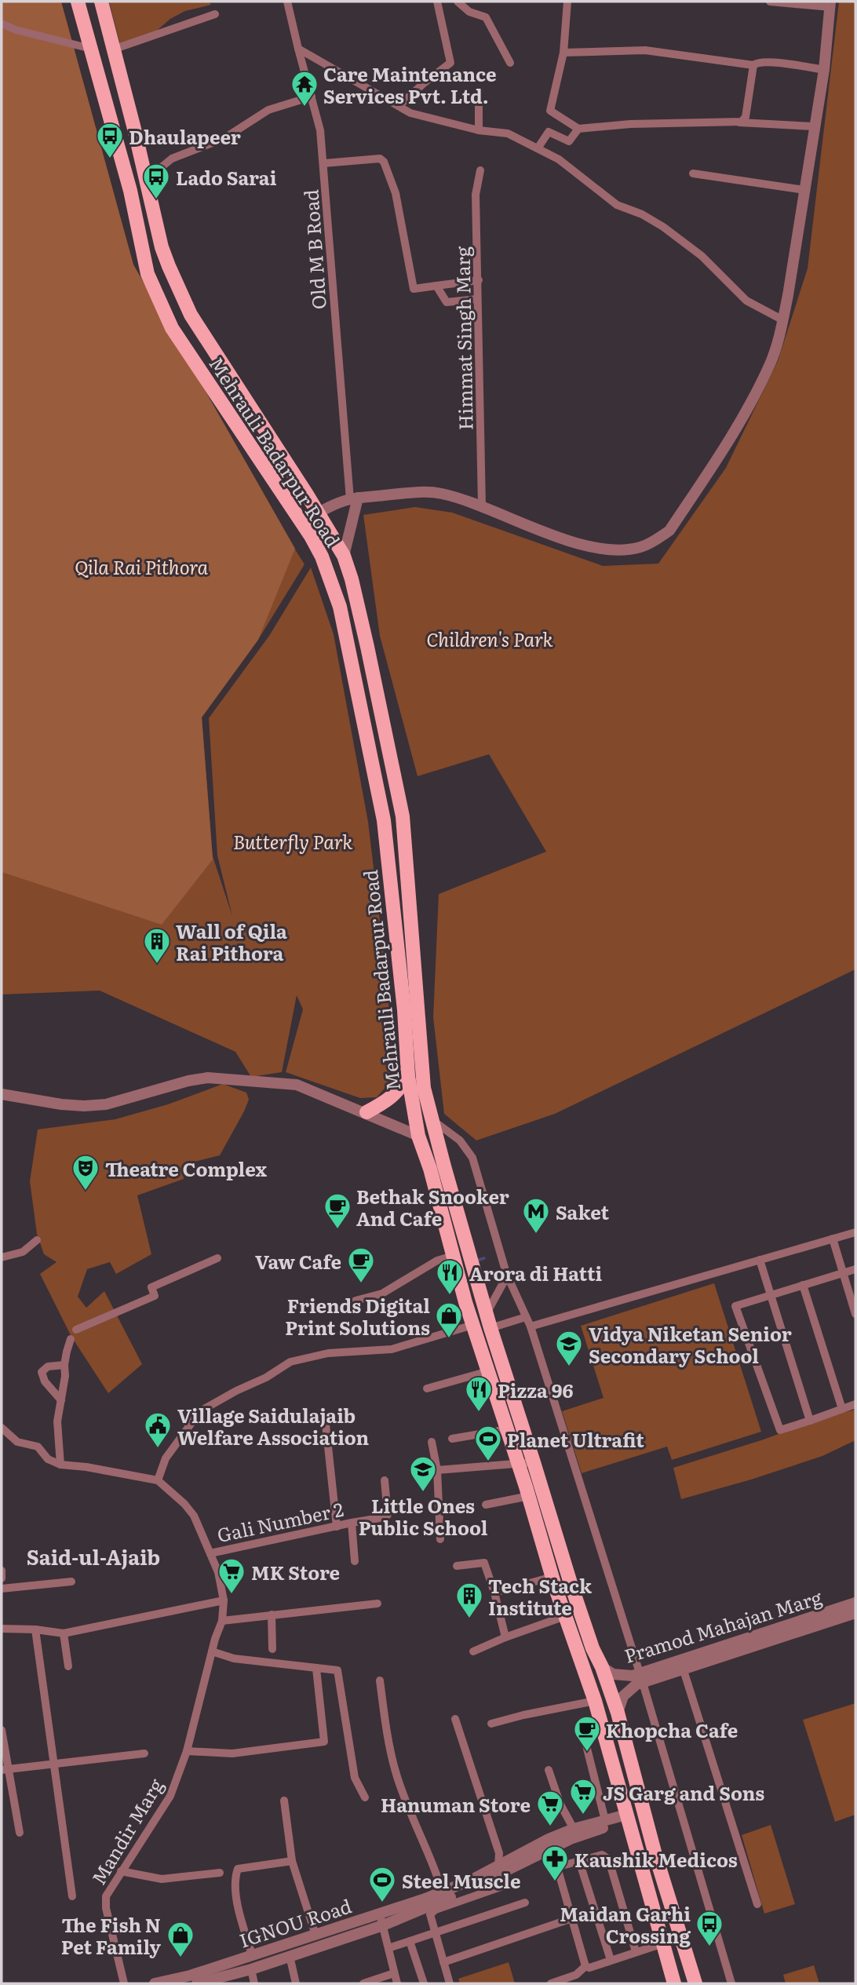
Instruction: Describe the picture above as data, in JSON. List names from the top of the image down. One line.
{"streets":{"main road":["Mehrauli Badarpur Road"],"street":["Old M B Road","Himmat Singh Marg","Gali Number 2","Pramod Mahajan Marg","Mandir Marg","IGNOU Road"]},"crossings":[["Mehrauli Badarpur Road","Pramod Mahajan Marg"],["Mehrauli Badarpur Road","IGNOU Road"],["Gali Number 2","Mandir Marg"]],"districts":["Said-ul-Ajaib"],"parks":["Qila Rai Pithora","Children's Park","Butterfly Park"],"places":{"temple":["Care Maintenance Services Pvt. Ltd."],"bus stop":["Dhaulapeer","Lado Sarai","Maidan Garhi Crossing"],"building":["Wall of Qila Rai Pithora","Tech Stack Institute"],"theatre":["Theatre Complex"],"cafe":["Bethak Snooker And Cafe","Vaw Cafe","Khopcha Cafe"],"metro station":["Saket"],"restaurant":["Arora di Hatti","Pizza 96"],"shop":["Friends Digital Print Solutions","The Fish N Pet Family"],"school or university":["Vidya Niketan Senior Secondary School","Little Ones Public School"],"public building":["Village Saidulajaib Welfare Association"],"sports":["Planet Ultrafit","Steel Muscle"],"supermarket":["MK Store","JS Garg and Sons","Hanuman Store"],"pharmacy":["Kaushik Medicos"]}}
